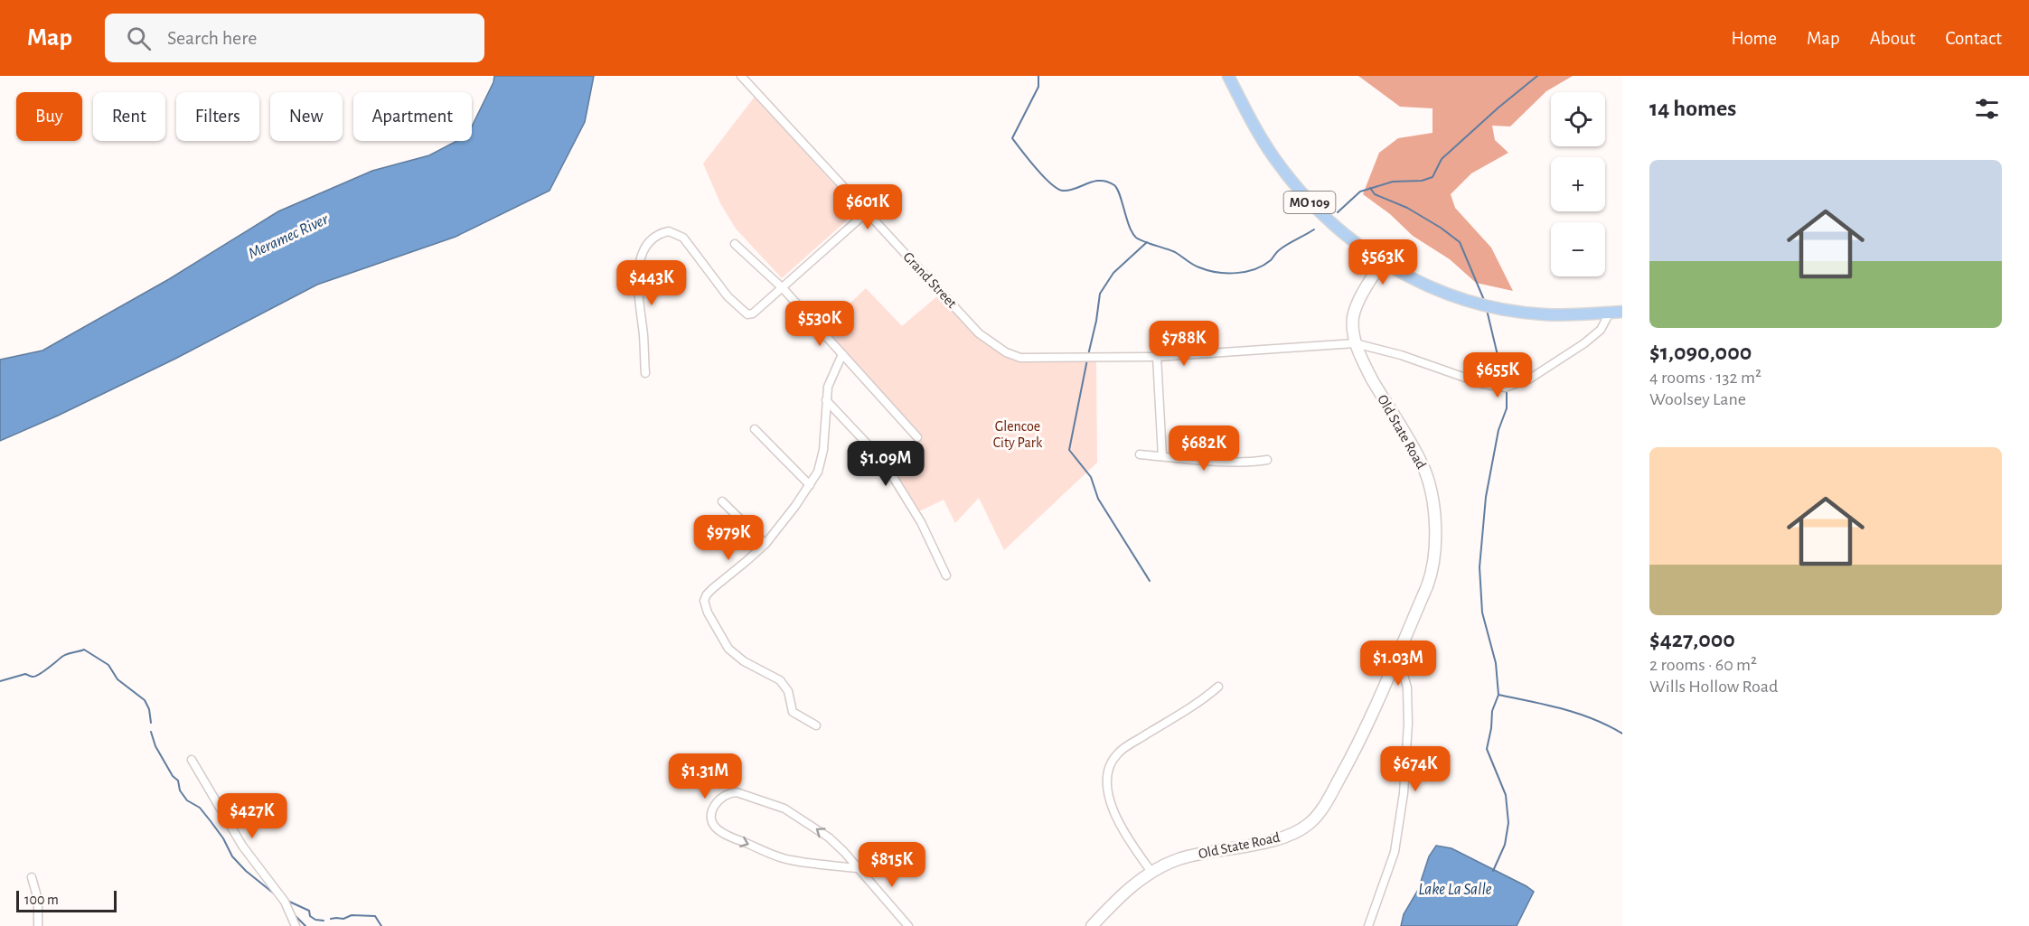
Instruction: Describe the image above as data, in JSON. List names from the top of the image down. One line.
{"streets":{"main road":["MO 109"],"street":["Grand Street","Old State Road"]},"crossings":[["MO 109","Old State Road"]],"water":["Meramec River","Lake La Salle"],"parks":["Glencoe City Park"],"scale_bar":"100 m","page":{"header":"Map","search":"Search here","nav":["Home","Map","About","Contact"],"heading":"14 homes","map_buttons":["+","−"],"chip":["Buy","Rent","Filters","New","Apartment"],"list":[{"name":"$1,090,000","note":"4 rooms · 132 m² · Woolsey Lane"},{"name":"$427,000","note":"2 rooms · 60 m² · Wills Hollow Road"}],"price":["$601K","$563K","$443K","$530K","$788K","$655K","$682K","$1.09M","$979K","$1.03M","$674K","$1.31M","$427K","$815K"],"scale":"100 m"}}
